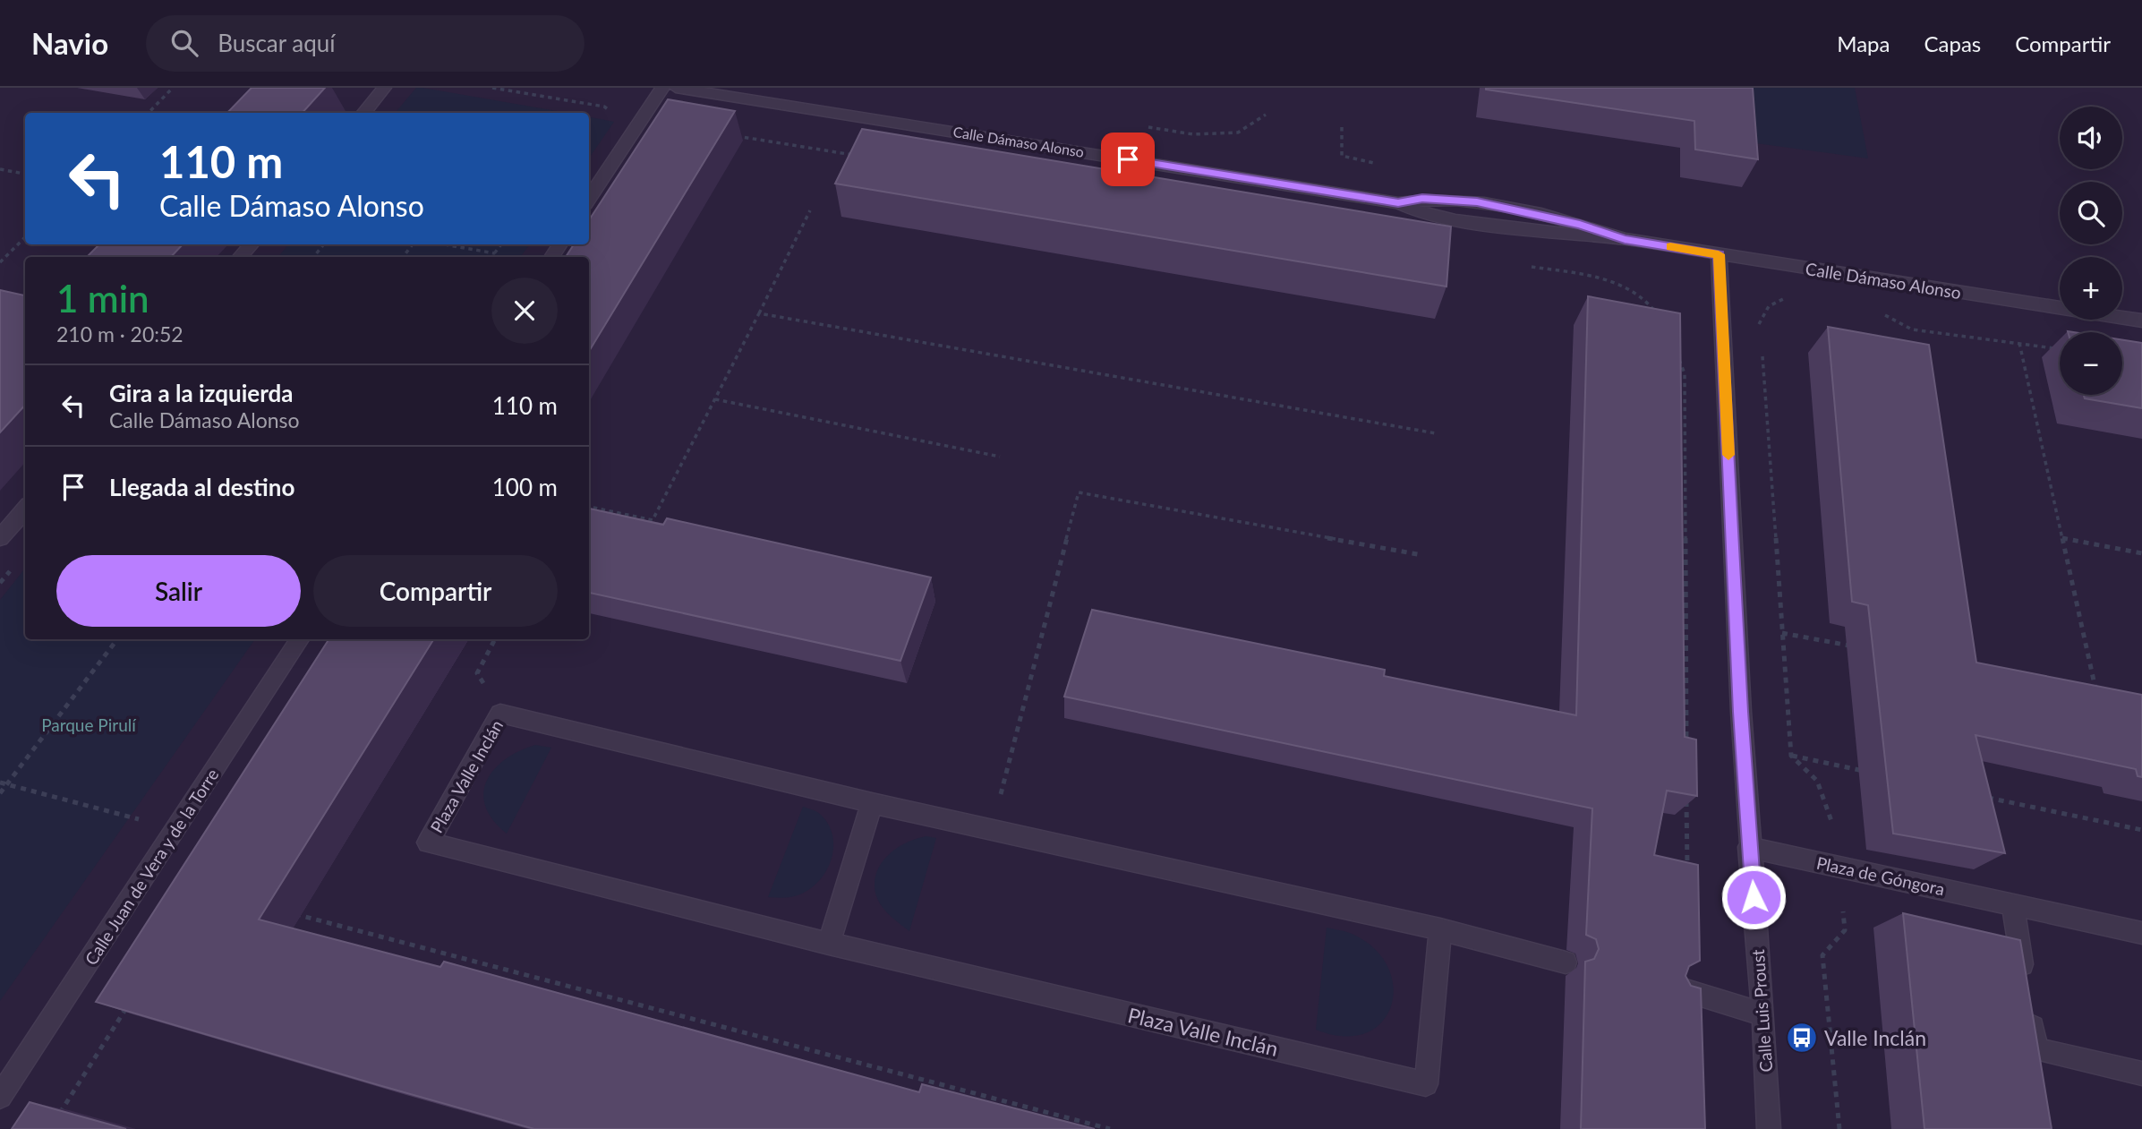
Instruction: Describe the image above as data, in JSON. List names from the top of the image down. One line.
{"streets":{"street":["Calle Dámaso Alonso","Plaza Valle Inclán","Calle Juan de Vera y de la Torre","Plaza de Góngora","Calle Luis Proust"]},"crossings":[["Calle Dámaso Alonso","Calle Luis Proust"],["Plaza de Góngora","Calle Luis Proust"]],"parks":["Parque Pirulí"],"places":{"bus stop":["Valle Inclán"]},"page":{"header":"Navio","search":"Buscar aquí","nav":["Mapa","Capas","Compartir"],"map_buttons":["+","−"],"turn":["110 m","Calle Dámaso Alonso"],"heading":["1 min","210 m · 20:52"],"list":[{"name":"Gira a la izquierda","note":"Calle Dámaso Alonso","value":"110 m"},{"name":"Llegada al destino","value":"100 m"}],"buttons":["Salir","Compartir"]}}
